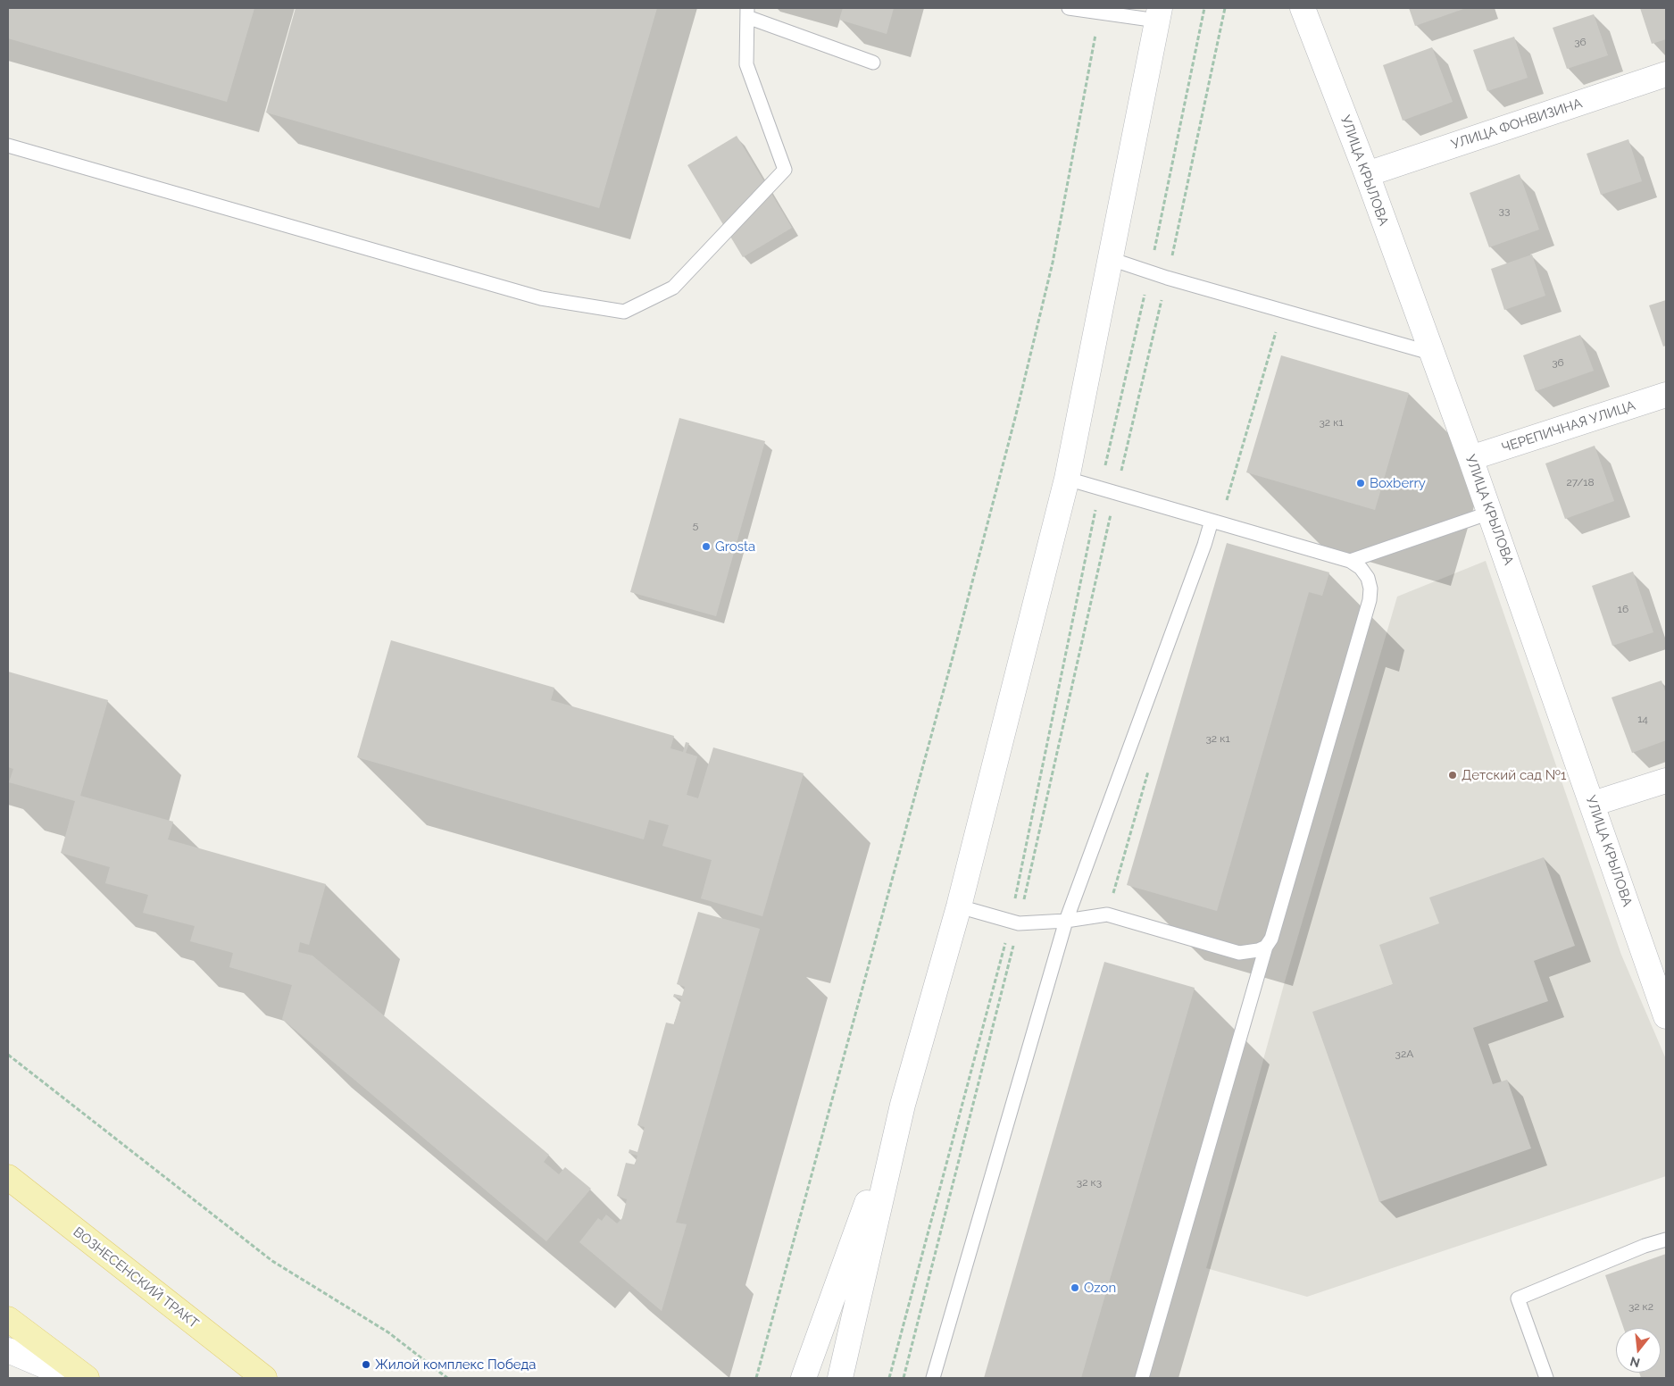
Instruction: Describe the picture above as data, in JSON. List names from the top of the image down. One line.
{"streets":{"main road":["ВОЗНЕСЕНСКИЙ ТРАКТ"],"street":["УЛИЦА ФОНВИЗИНА","УЛИЦА КРЫЛОВА","ЧЕРЕПИЧНАЯ УЛИЦА"]},"crossings":[["УЛИЦА ФОНВИЗИНА","УЛИЦА КРЫЛОВА"],["УЛИЦА КРЫЛОВА","ЧЕРЕПИЧНАЯ УЛИЦА"]],"places":["Boxberry","Grosta","Детский сад №1","Ozon","Жилой комплекс Победа"],"house_numbers":["36","33","36","32 к1","27/18","5","16","14","32 к1","32А","32 к3","32 к2"],"north":"bottom"}
